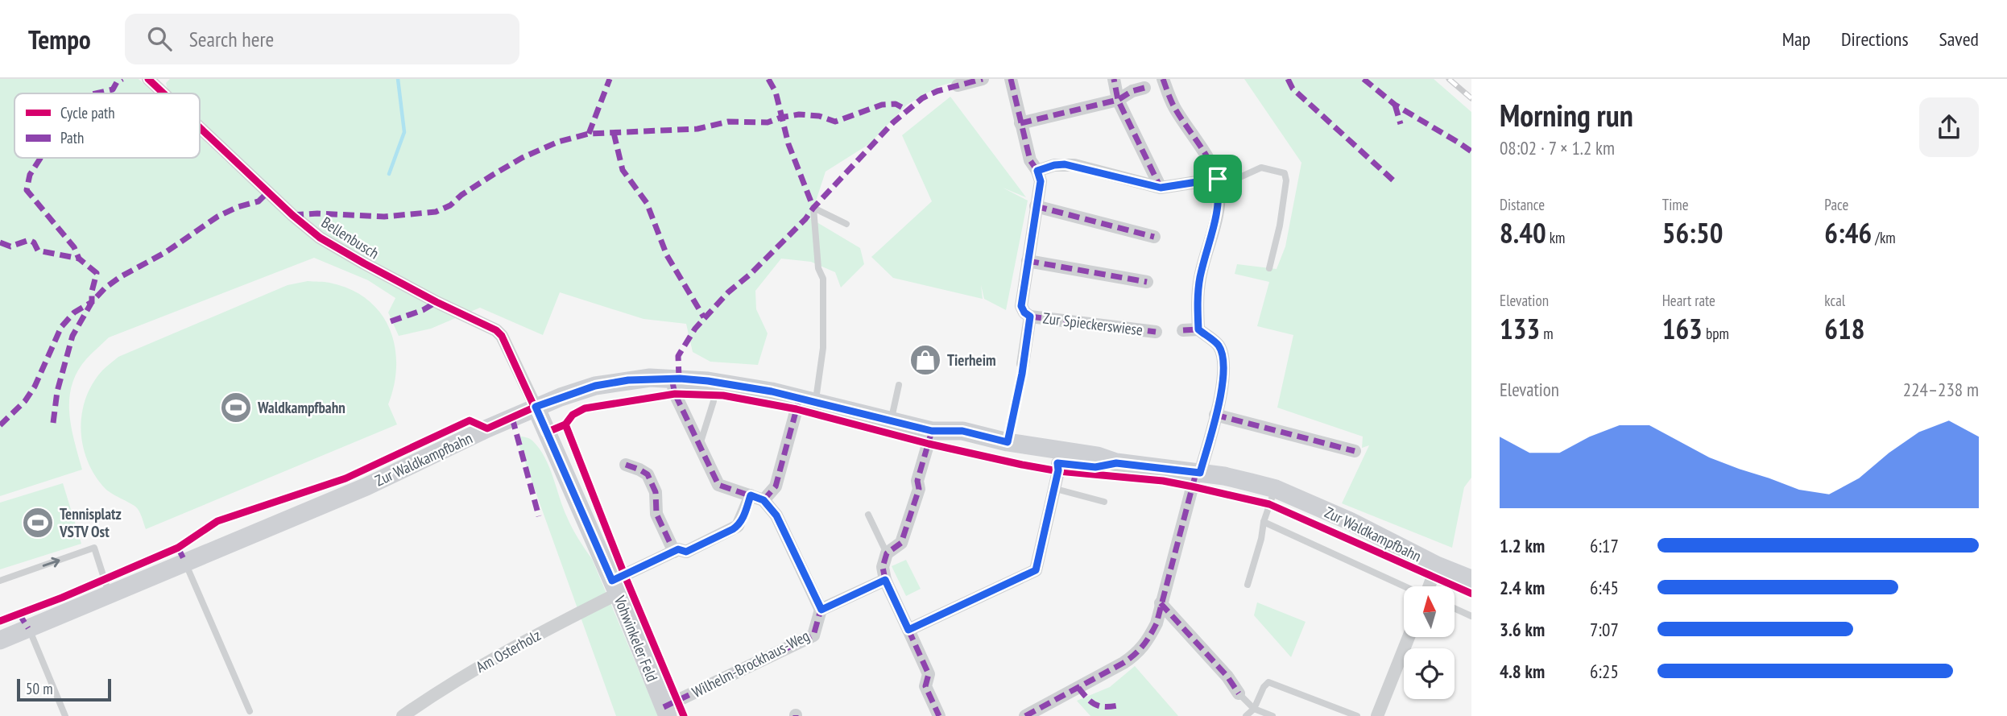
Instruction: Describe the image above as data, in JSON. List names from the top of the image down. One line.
{"streets":{"main road":["Zur Waldkampfbahn","Vohwinkeler Feld"],"street":["Bellenbusch","Zur Spieckerswiese","Am Osterholz","Wilhelm-Brockhaus-Weg"]},"crossings":[["Bellenbusch","Zur Waldkampfbahn"],["Bellenbusch","Vohwinkeler Feld"],["Zur Waldkampfbahn","Vohwinkeler Feld"],["Zur Waldkampfbahn","Am Osterholz"],["Vohwinkeler Feld","Am Osterholz"],["Vohwinkeler Feld","Wilhelm-Brockhaus-Weg"]],"places":{"shop":["Tierheim"],"sports":["Waldkampfbahn","Tennisplatz VSTV Ost"]},"legend":["Cycle path","Path"],"scale_bar":"50 m","north":"top","page":{"header":"Tempo","search":"Search here","nav":["Map","Directions","Saved"],"heading":["Morning run","08:02 · 7 × 1.2 km"],"stats":[["Distance","8.40 km"],["Time","56:50"],["Pace","6:46 /km"],["Elevation","133 m"],["Heart rate","163 bpm"],["kcal","618"]],"chart":["Elevation","224–238 m"],"list":[{"name":"1.2 km","note":"6:17"},{"name":"2.4 km","note":"6:45"},{"name":"3.6 km","note":"7:07"},{"name":"4.8 km","note":"6:25"}],"scale":"50 m"}}
